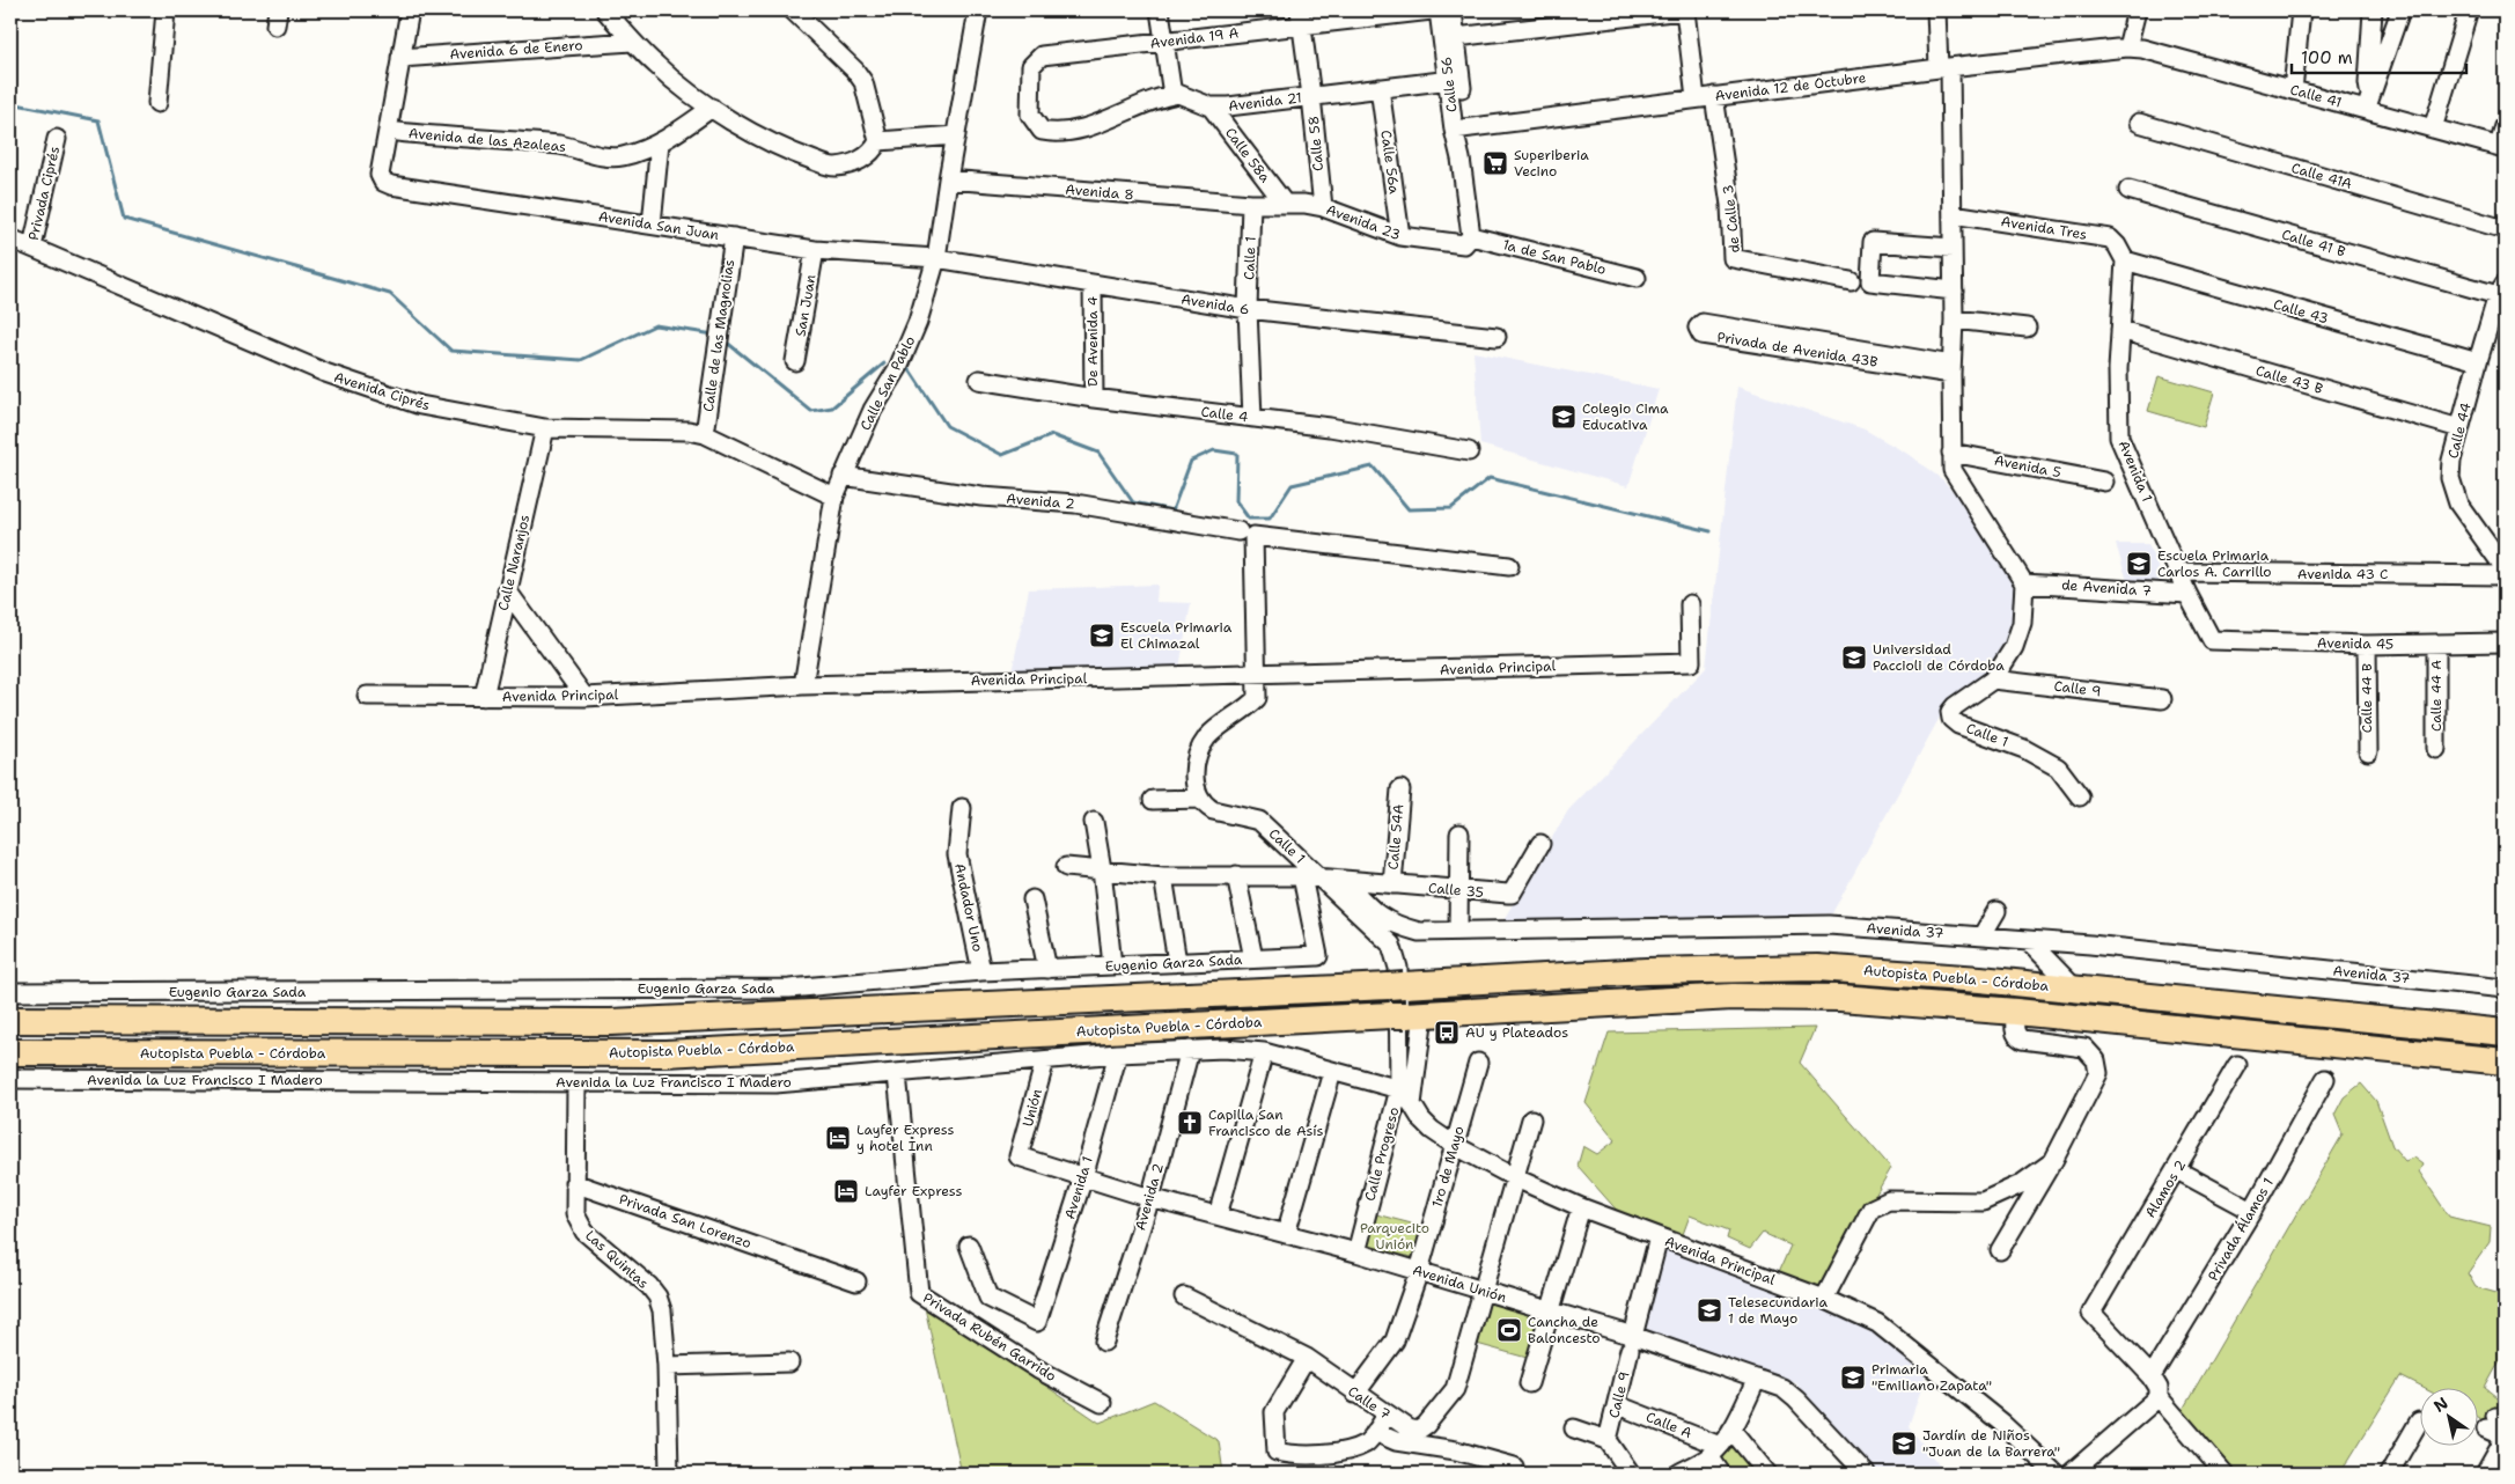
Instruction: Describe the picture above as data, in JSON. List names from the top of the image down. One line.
{"streets":{"highway":["Autopista Puebla - Córdoba"],"street":["Avenida 19 A","Avenida 6 de Enero","Calle 56","Avenida 12 de Octubre","Calle 41","Avenida 21","Avenida de las Azaleas","Calle 58","Calle 58a","Calle 56a","Calle 41A","Avenida 8","Privada Ciprés","de Calle 3","Avenida 23","Avenida San Juan","Avenida Tres","Calle 41 B","1a de San Pablo","Calle 1","Avenida 6","San Juan","Calle 43","Calle de las Magnolias","De Avenida 4","Privada de Avenida 43B","Calle 43 B","Calle San Pablo","Avenida Ciprés","Calle 4","Calle 44","Avenida 5","Avenida 1","Avenida 2","Calle Naranjos","Avenida 43 C","de Avenida 7","Avenida 45","Avenida Principal","Calle 9","Calle 44 A","Calle 44 B","Calle 54A","Calle 35","Andador Uno","Avenida 37","Eugenio Garza Sada","Avenida la Luz Francisco I Madero","Unión","Calle Progreso","1ro de Mayo","Alamos 2","Privada San Lorenzo","Privada Álamos 1","Las Quintas","Avenida Unión","Privada Rubén Garrido","Calle 7","Calle A"]},"crossings":[["Avenida 19 A","Avenida 21"],["Avenida 19 A","Calle 58"],["Calle 56","Avenida 12 de Octubre"],["Calle 56","Avenida 21"],["Calle 56","Avenida 23"],["Calle 56","1a de San Pablo"],["Avenida 12 de Octubre","Calle 41"],["Avenida 12 de Octubre","de Calle 3"],["Avenida 21","Calle 58"],["Avenida 21","Calle 58a"],["Avenida 21","Calle 56a"],["Avenida de las Azaleas","Avenida San Juan"],["Calle 58","Avenida 23"],["Calle 58a","Avenida 23"],["Calle 56a","Avenida 23"],["Avenida 8","Avenida 23"],["Avenida 8","Calle 1"],["Avenida 8","Calle San Pablo"],["Privada Ciprés","Avenida Ciprés"],["Avenida 23","1a de San Pablo"],["Avenida 23","Calle 1"],["Avenida San Juan","Avenida 6"],["Avenida San Juan","San Juan"],["Avenida San Juan","Calle de las Magnolias"],["Avenida San Juan","Calle San Pablo"],["Avenida Tres","Calle 43"],["Avenida Tres","Avenida 1"],["Calle 41 B","Calle 44"],["Calle 1","Avenida 6"],["Calle 1","Calle 4"],["Calle 1","de Avenida 7"],["Calle 1","Avenida Principal"],["Calle 1","Calle 9"],["Calle 1","Avenida la Luz Francisco I Madero"],["Calle 1","Calle Progreso"],["Avenida 6","De Avenida 4"],["Avenida 6","Calle San Pablo"],["Calle 43","Calle 44"],["Calle 43","Avenida 1"],["Calle de las Magnolias","Avenida Ciprés"],["De Avenida 4","Calle 4"],["Calle 43 B","Calle 44"],["Calle 43 B","Avenida 1"],["Calle San Pablo","Avenida Ciprés"],["Calle San Pablo","Avenida 2"],["Calle San Pablo","Avenida Principal"],["Avenida Ciprés","Calle Naranjos"],["Calle 44","Avenida 43 C"],["Avenida 1","Avenida 43 C"],["Avenida 1","de Avenida 7"],["Avenida 1","Avenida 45"],["Avenida 1","Avenida la Luz Francisco I Madero"],["Avenida 1","Avenida Unión"],["Avenida 2","Avenida la Luz Francisco I Madero"],["Avenida 2","Avenida Unión"],["Calle Naranjos","Avenida Principal"],["Avenida 45","Calle 44 A"],["Avenida 45","Calle 44 B"],["Avenida Principal","Calle 9"],["Avenida Principal","Avenida la Luz Francisco I Madero"],["Avenida Principal","Calle Progreso"],["Avenida Principal","1ro de Mayo"],["Calle 9","Avenida Unión"],["Calle 9","Calle A"],["Calle 54A","Calle 35"],["Calle 35","Avenida 37"],["Andador Uno","Eugenio Garza Sada"],["Avenida la Luz Francisco I Madero","Unión"],["Avenida la Luz Francisco I Madero","Calle Progreso"],["Avenida la Luz Francisco I Madero","Las Quintas"],["Avenida la Luz Francisco I Madero","Privada Rubén Garrido"],["Unión","Avenida Unión"],["Calle Progreso","Avenida Unión"],["1ro de Mayo","Avenida Unión"],["1ro de Mayo","Calle 7"],["Alamos 2","Privada Álamos 1"],["Privada San Lorenzo","Las Quintas"],["Avenida Unión","Calle 7"]],"parks":["Parquecito Unión"],"places":{"supermarket":["Superiberia Vecino"],"school or university":["Colegio Cima Educativa","Escuela Primaria Carlos A. Carrillo","Escuela Primaria El Chimazal","Universidad Paccioli de Córdoba","Telesecundaria 1 de Mayo","Primaria \"Emiliano Zapata\"","Jardín de Niños \"Juan de la Barrera\""],"bus stop":["AU y Plateados"],"church":["Capilla San Francisco de Asís"],"hotel":["Layfer Express y hotel Inn","Layfer Express"],"sports":["Cancha de Baloncesto"]},"scale_bar":"100 m","north":"top left"}
